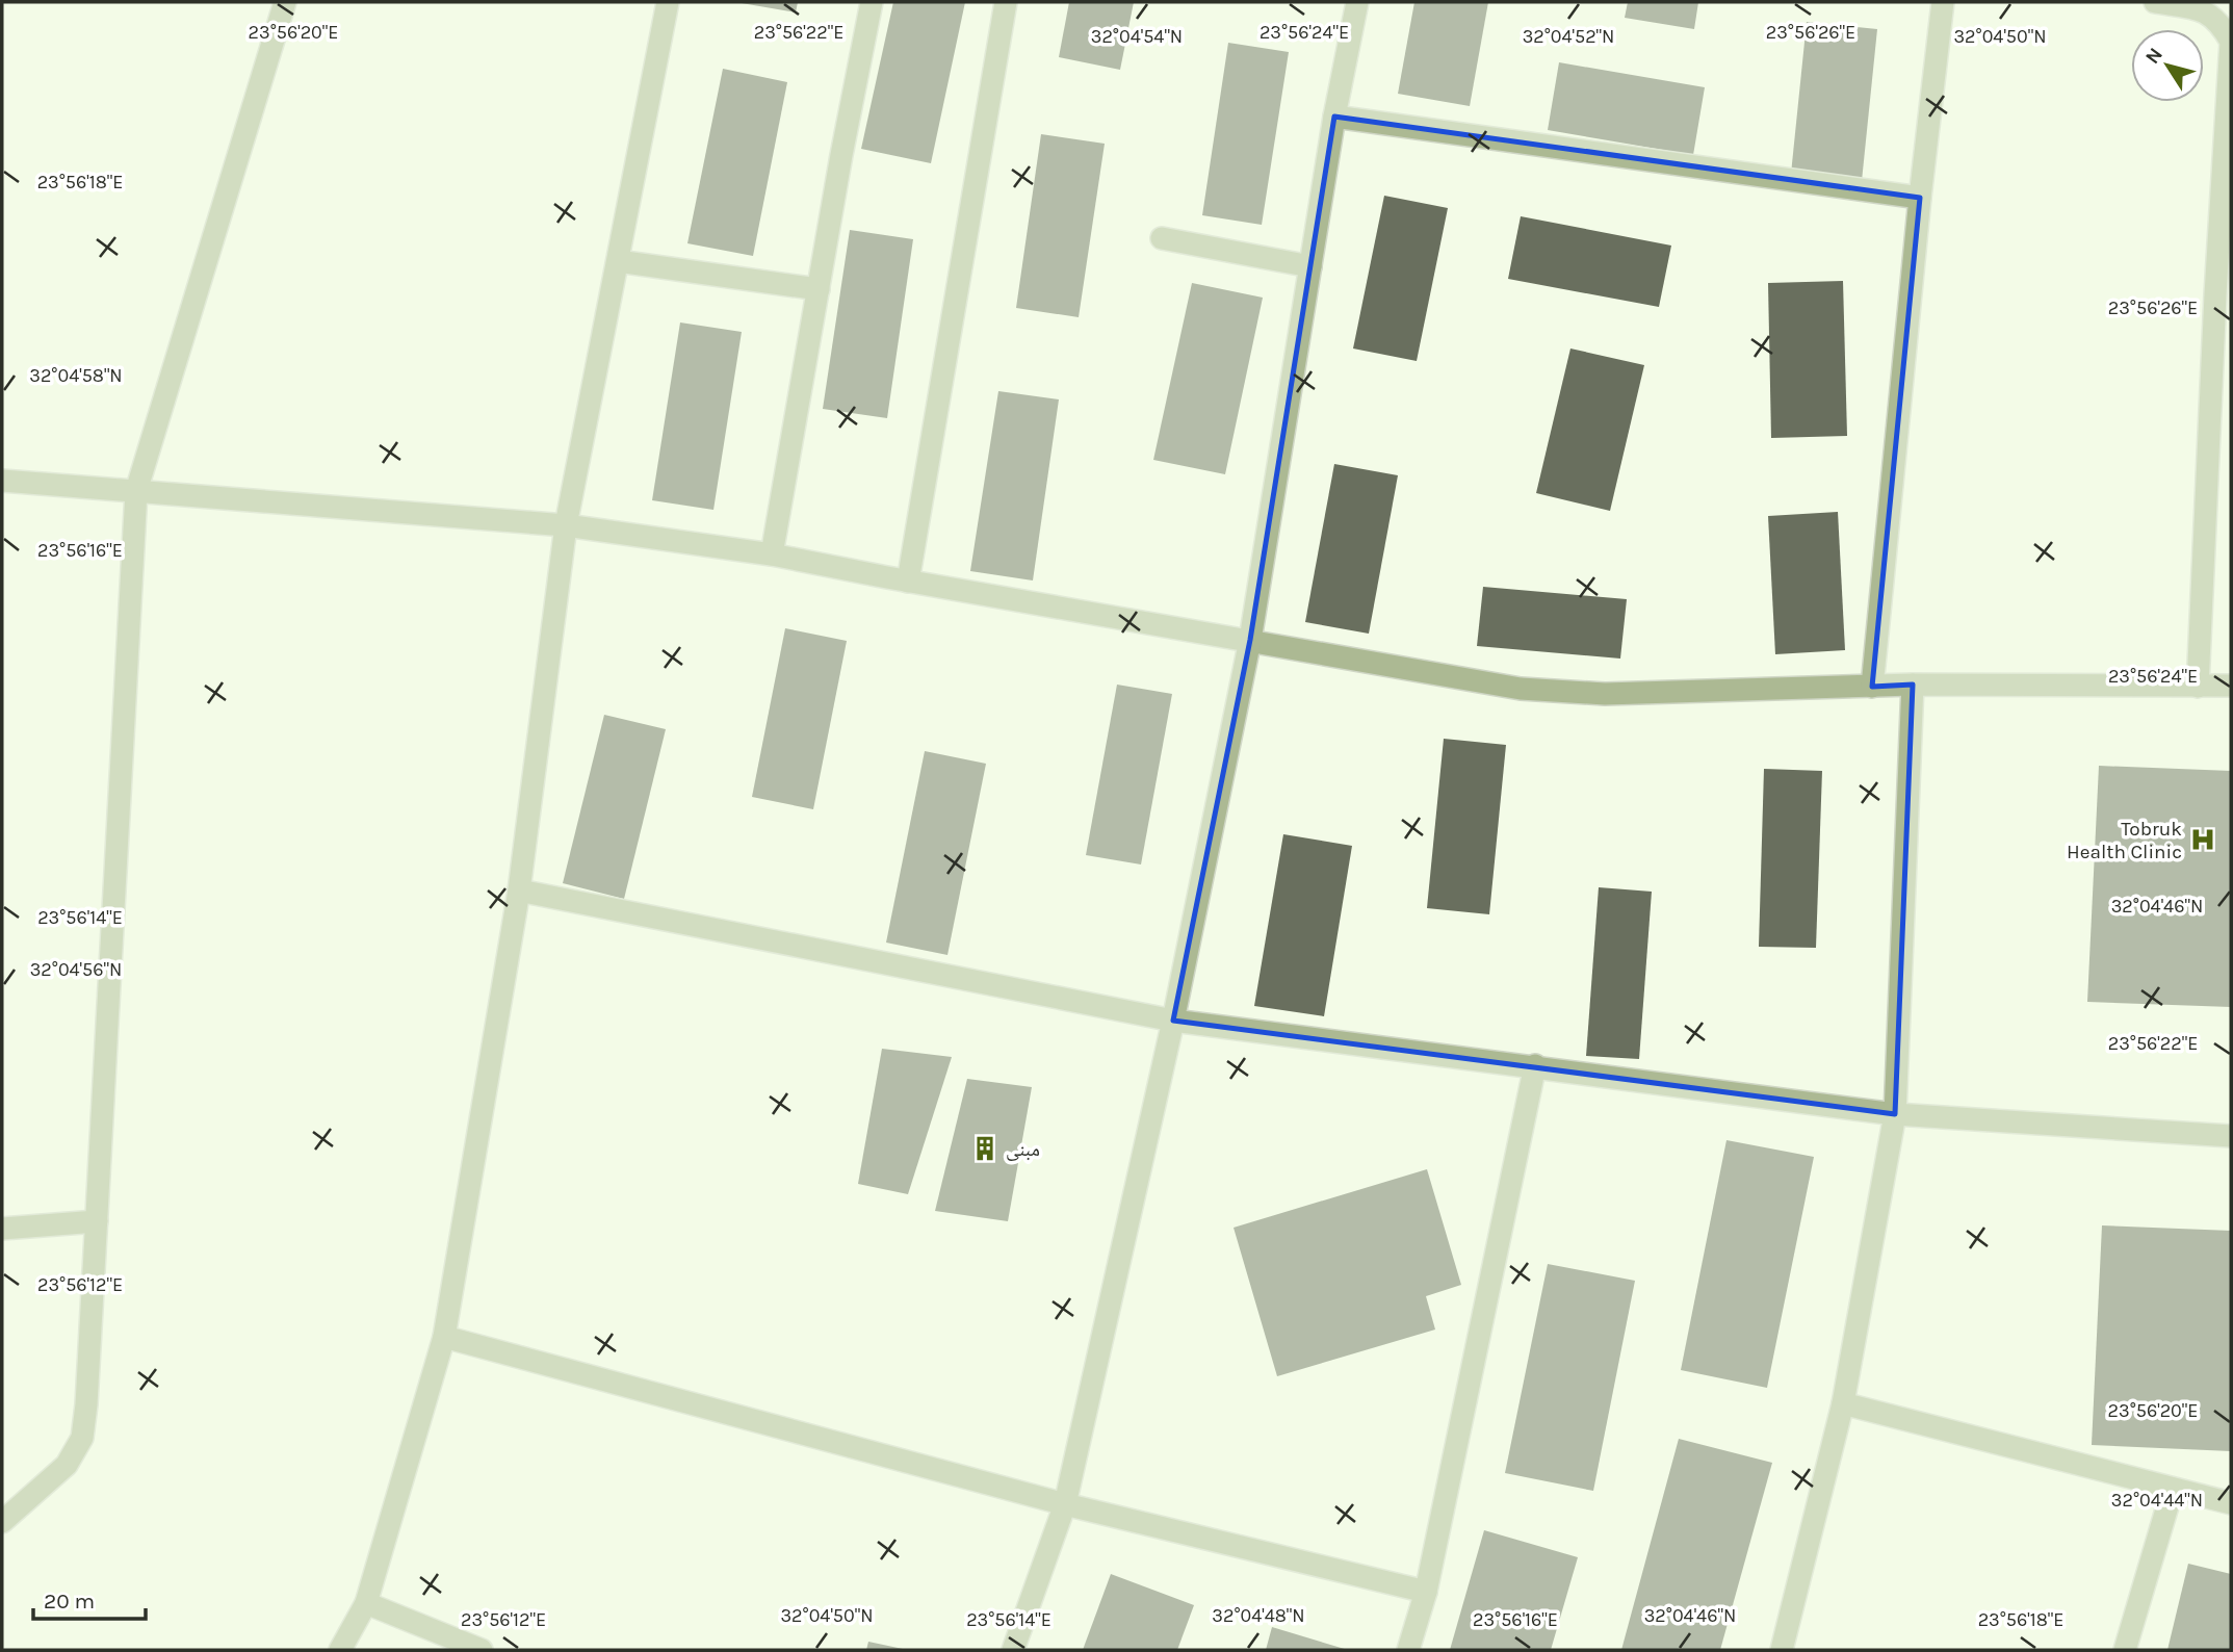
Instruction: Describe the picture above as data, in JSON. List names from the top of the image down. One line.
{"places":{"hospital":["Tobruk Health Clinic"],"building":["مبنى"]},"scale_bar":"20 m","north":"top left","coordinates":["23°56'20\"E","23°56'22\"E","23°56'24\"E","23°56'26\"E","32°04'54\"N","32°04'52\"N","32°04'50\"N","23°56'18\"E","32°04'58\"N","23°56'16\"E","32°04'46\"N","23°56'14\"E","32°04'56\"N","23°56'12\"E","32°04'44\"N","32°04'48\"N"]}
